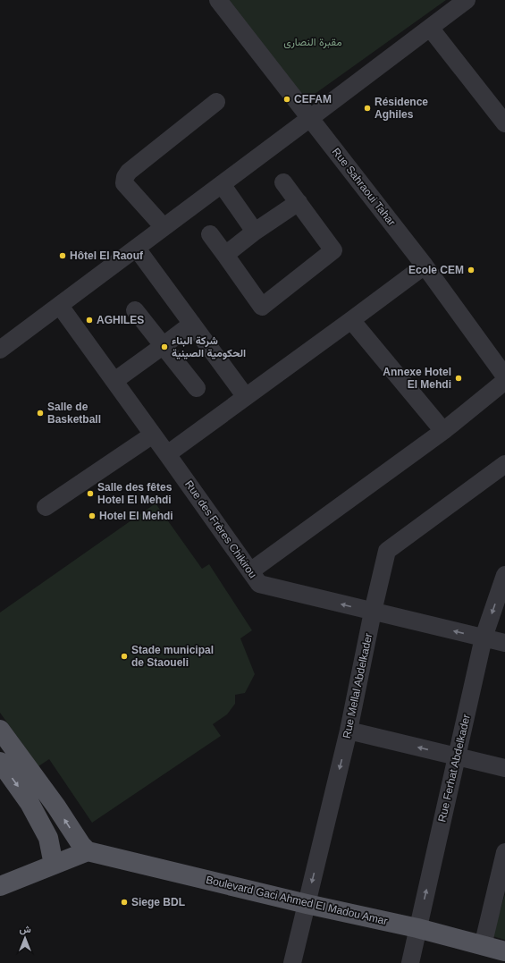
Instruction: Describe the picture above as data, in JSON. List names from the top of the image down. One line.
{"streets":{"main road":["Boulevard Gaci Ahmed El Madou Amar"],"street":["Rue Sahraoui Tahar","Rue des Frères Chikirou","Rue Mellal Abdelkader","Rue Ferhat Abdelkader"]},"crossings":[["Rue des Frères Chikirou","Rue Mellal Abdelkader"],["Rue des Frères Chikirou","Rue Ferhat Abdelkader"],["Rue Mellal Abdelkader","Boulevard Gaci Ahmed El Madou Amar"],["Rue Ferhat Abdelkader","Boulevard Gaci Ahmed El Madou Amar"]],"parks":["مقبرة النصارى"],"places":["CEFAM","Résidence Aghiles","Hôtel El Raouf","Ecole CEM","AGHILES","شركة البناء الحكومية الصينية","Annexe Hotel El Mehdi","Salle de Basketball","Salle des fêtes Hotel El Mehdi","Hotel El Mehdi","Stade municipal de Staoueli","Siege BDL"],"north":"top"}
